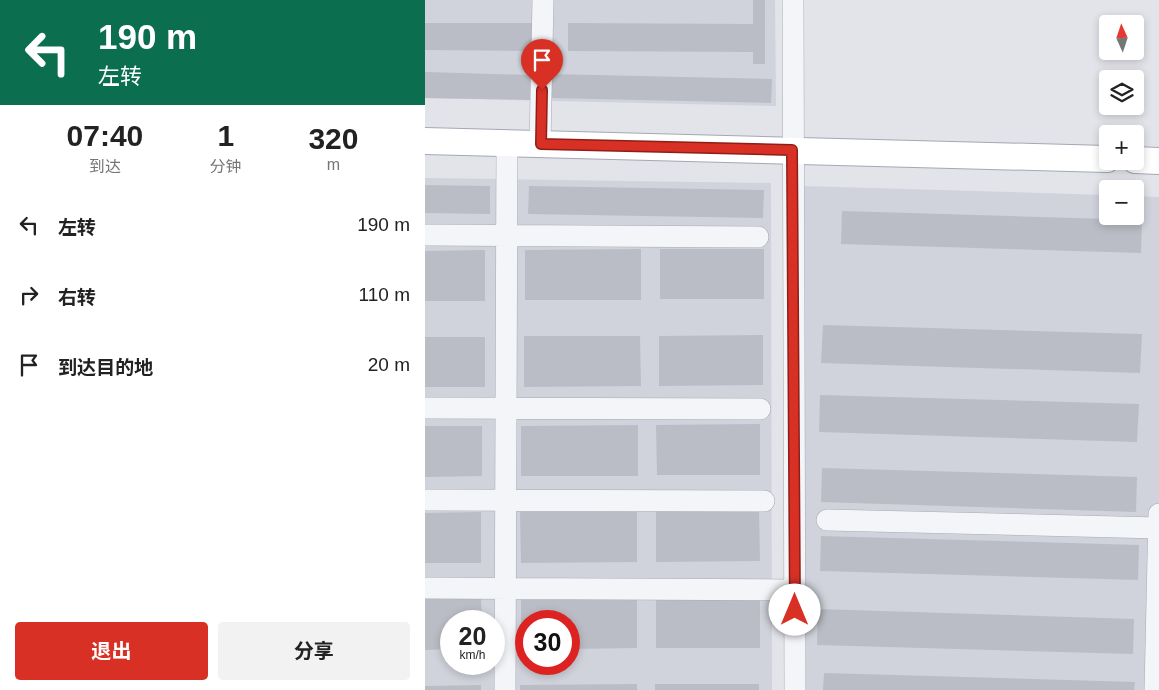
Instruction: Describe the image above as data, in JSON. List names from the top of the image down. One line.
{"north":"top","page":{"turn":["190 m","左转"],"map_buttons":["+","−"],"eta":["07:40","到达","1","分钟","320","m"],"list":[{"name":"左转","value":"190 m"},{"name":"右转","value":"110 m"},{"name":"到达目的地","value":"20 m"}],"speed":"20 km/h","limit":"30","buttons":["退出","分享"]}}
